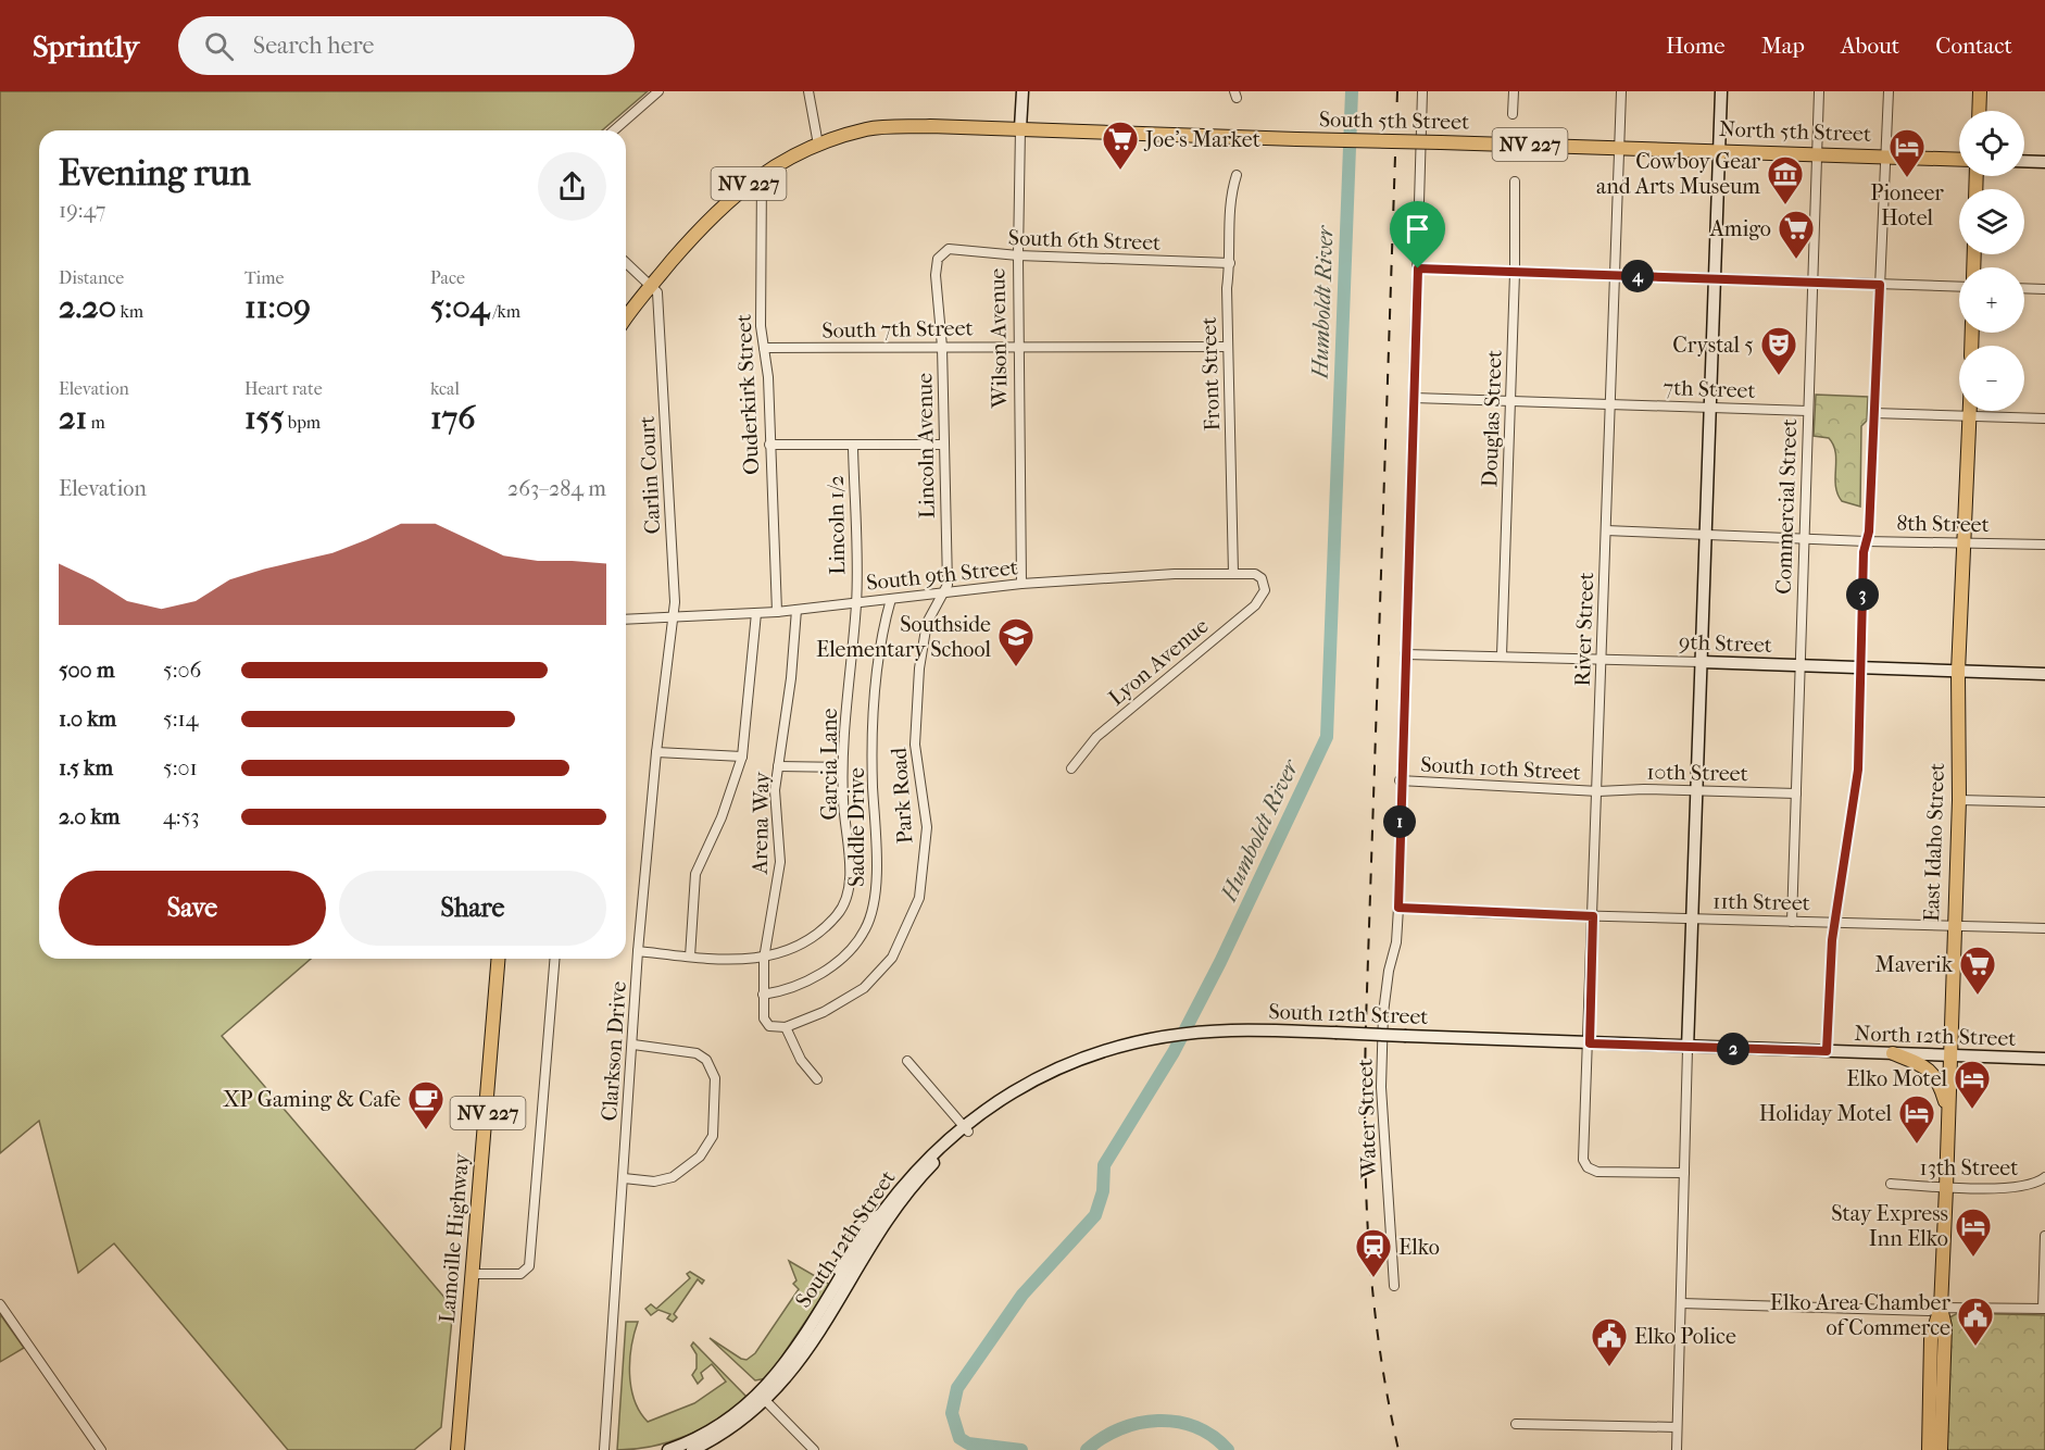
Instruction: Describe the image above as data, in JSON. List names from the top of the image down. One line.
{"streets":{"main road":["South 5th Street","North 5th Street","NV 227","Wilson Avenue","9th Street","East Idaho Street","South 12th Street","North 12th Street","Lamoille Highway"],"street":["South 6th Street","South 7th Street","Front Street","7th Street","Ouderkirk Street","Douglas Street","Lincoln Avenue","Carlin Court","Commercial Street","8th Street","Lincoln 1/2","South 9th Street","River Street","Lyon Avenue","Garcia Lane","South 10th Street","10th Street","Park Road","Arena Way","Saddle Drive","11th Street","Clarkson Drive","Water Street","13th Street"]},"crossings":[["South 5th Street","North 5th Street"],["South 5th Street","Wilson Avenue"],["South 5th Street","Ouderkirk Street"],["South 5th Street","Carlin Court"],["South 5th Street","River Street"],["North 5th Street","Commercial Street"],["North 5th Street","River Street"],["South 6th Street","Wilson Avenue"],["South 6th Street","Front Street"],["South 6th Street","Lincoln Avenue"],["South 7th Street","Wilson Avenue"],["South 7th Street","Front Street"],["South 7th Street","Ouderkirk Street"],["South 7th Street","Lincoln Avenue"],["Wilson Avenue","South 9th Street"],["Front Street","South 9th Street"],["7th Street","Commercial Street"],["7th Street","River Street"],["Ouderkirk Street","South 9th Street"],["Douglas Street","9th Street"],["Lincoln Avenue","South 9th Street"],["Lincoln Avenue","Park Road"],["Carlin Court","South 9th Street"],["Carlin Court","Clarkson Drive"],["Commercial Street","8th Street"],["Commercial Street","9th Street"],["Commercial Street","10th Street"],["Commercial Street","11th Street"],["8th Street","River Street"],["8th Street","East Idaho Street"],["Lincoln 1/2","South 9th Street"],["Lincoln 1/2","Garcia Lane"],["South 9th Street","Lyon Avenue"],["South 9th Street","Garcia Lane"],["South 9th Street","Park Road"],["South 9th Street","Arena Way"],["South 9th Street","Saddle Drive"],["South 9th Street","Clarkson Drive"],["River Street","9th Street"],["River Street","South 10th Street"],["River Street","10th Street"],["River Street","11th Street"],["River Street","South 12th Street"],["River Street","North 12th Street"],["9th Street","East Idaho Street"],["9th Street","Water Street"],["Garcia Lane","Arena Way"],["Garcia Lane","Clarkson Drive"],["South 10th Street","10th Street"],["South 10th Street","Water Street"],["East Idaho Street","11th Street"],["East Idaho Street","North 12th Street"],["East Idaho Street","13th Street"],["11th Street","Water Street"],["South 12th Street","North 12th Street"]],"water":["Humboldt River"],"places":{"supermarket":["Joe's Market","Amigo","Maverik"],"hotel":["Pioneer Hotel","Elko Motel","Holiday Motel","Stay Express Inn Elko"],"museum":["Cowboy Gear and Arts Museum"],"theatre":["Crystal 5"],"school or university":["Southside Elementary School"],"cafe":["XP Gaming & Cafe"],"station":["Elko"],"public building":["Elko Area Chamber of Commerce","Elko Police"]},"page":{"header":"Sprintly","search":"Search here","nav":["Home","Map","About","Contact"],"map_buttons":["+","−"],"heading":["Evening run","19:47"],"stats":[["Distance","2.20 km"],["Time","11:09"],["Pace","5:04 /km"],["Elevation","21 m"],["Heart rate","155 bpm"],["kcal","176"]],"pins":["4","3","1","2"],"chart":["Elevation","263–284 m"],"list":[{"name":"500 m","note":"5:06"},{"name":"1.0 km","note":"5:14"},{"name":"1.5 km","note":"5:01"},{"name":"2.0 km","note":"4:53"}],"buttons":["Save","Share"]}}
